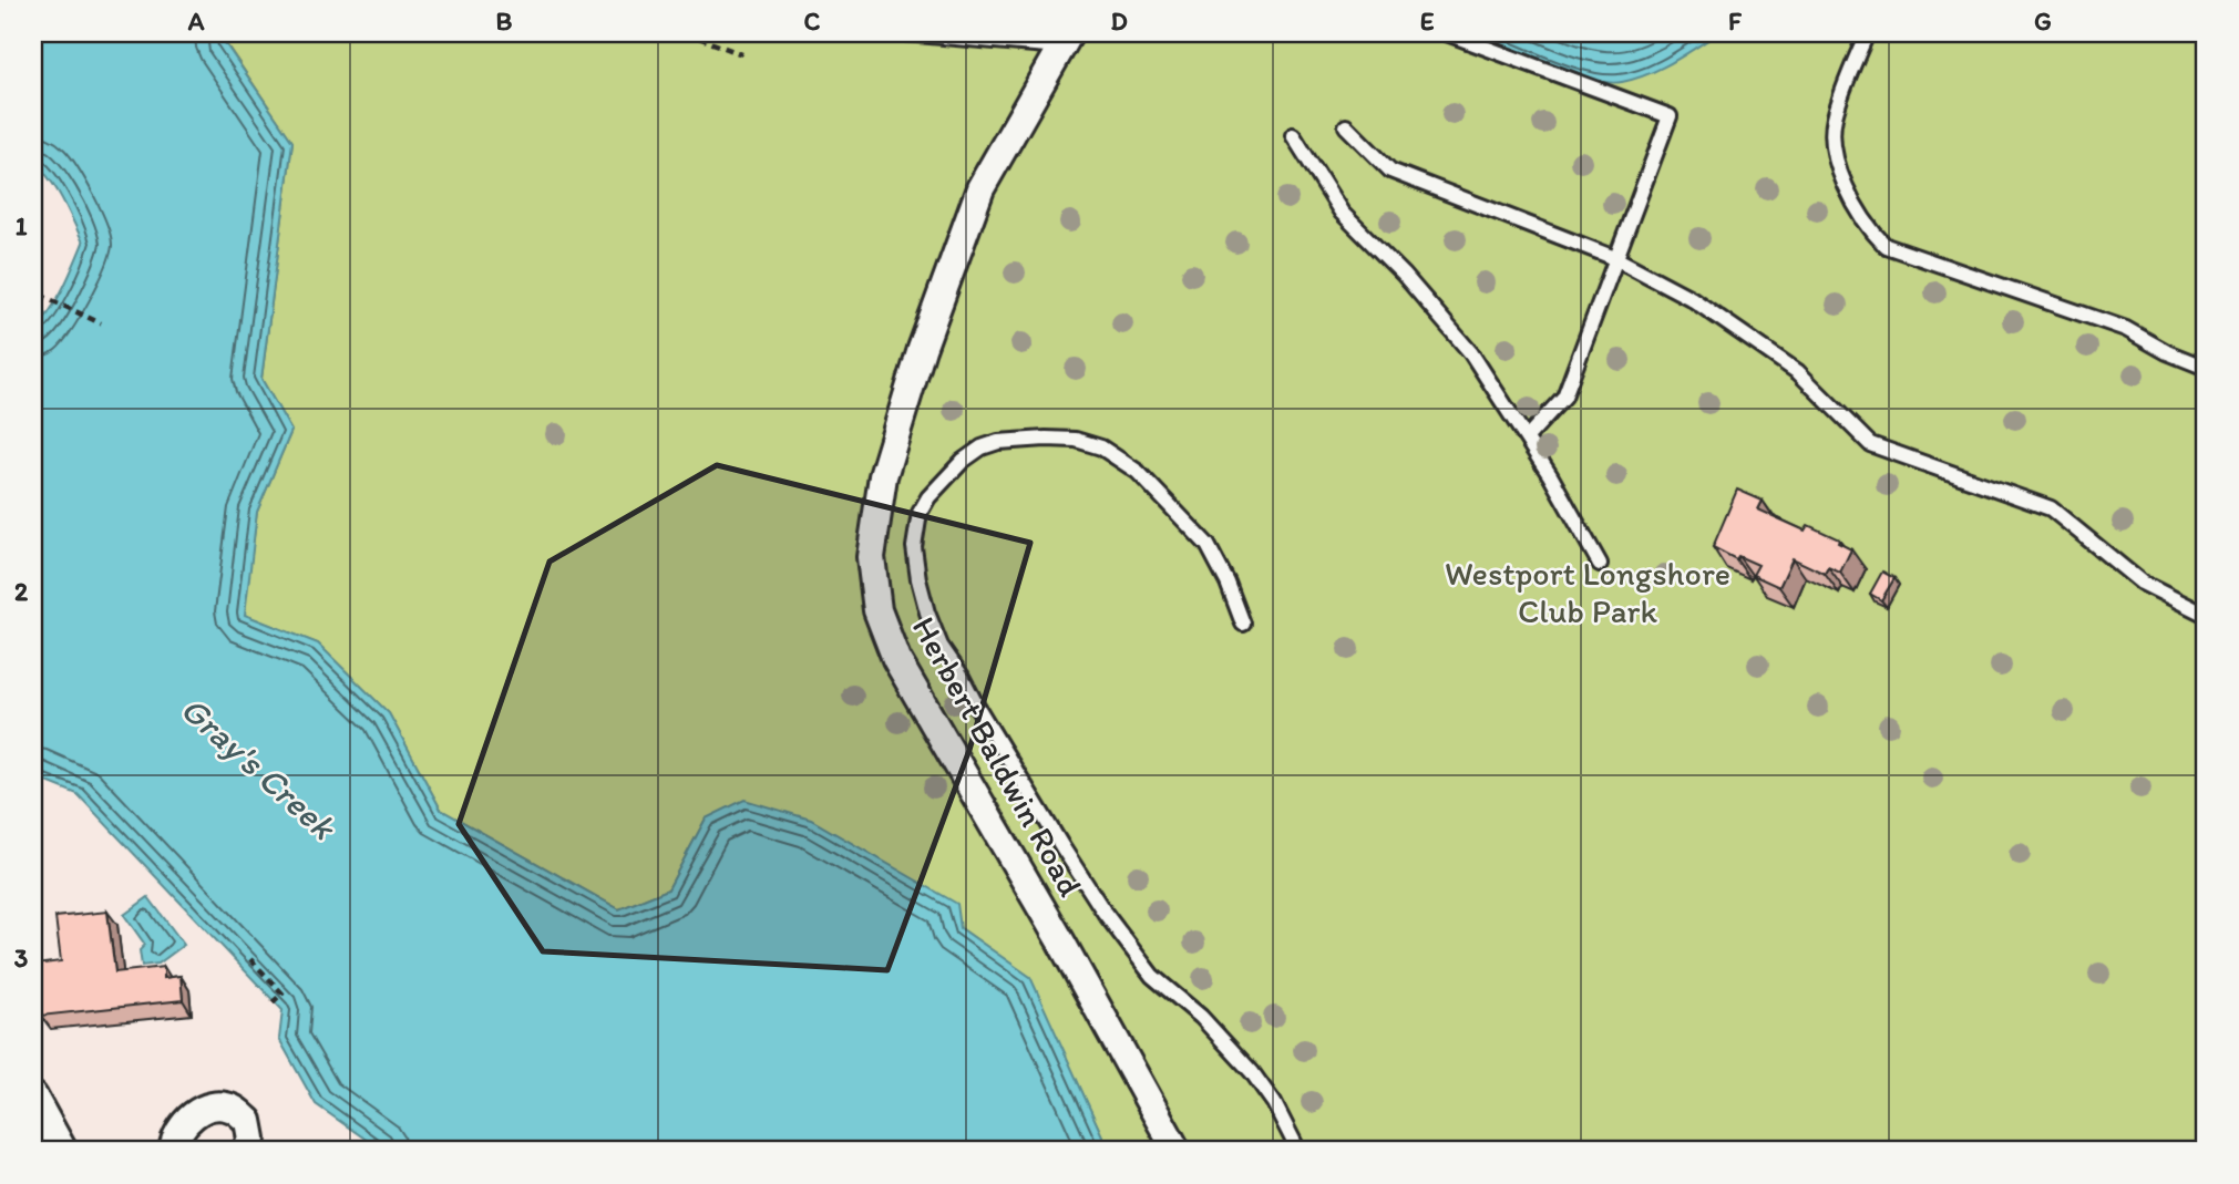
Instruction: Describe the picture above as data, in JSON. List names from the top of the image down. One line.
{"streets":{"street":["Herbert Baldwin Road"]},"water":["Gray's Creek"],"parks":["Westport Longshore Club Park"],"grid":{"columns":["A","B","C","D","E","F","G"],"rows":["1","2","3"]}}
